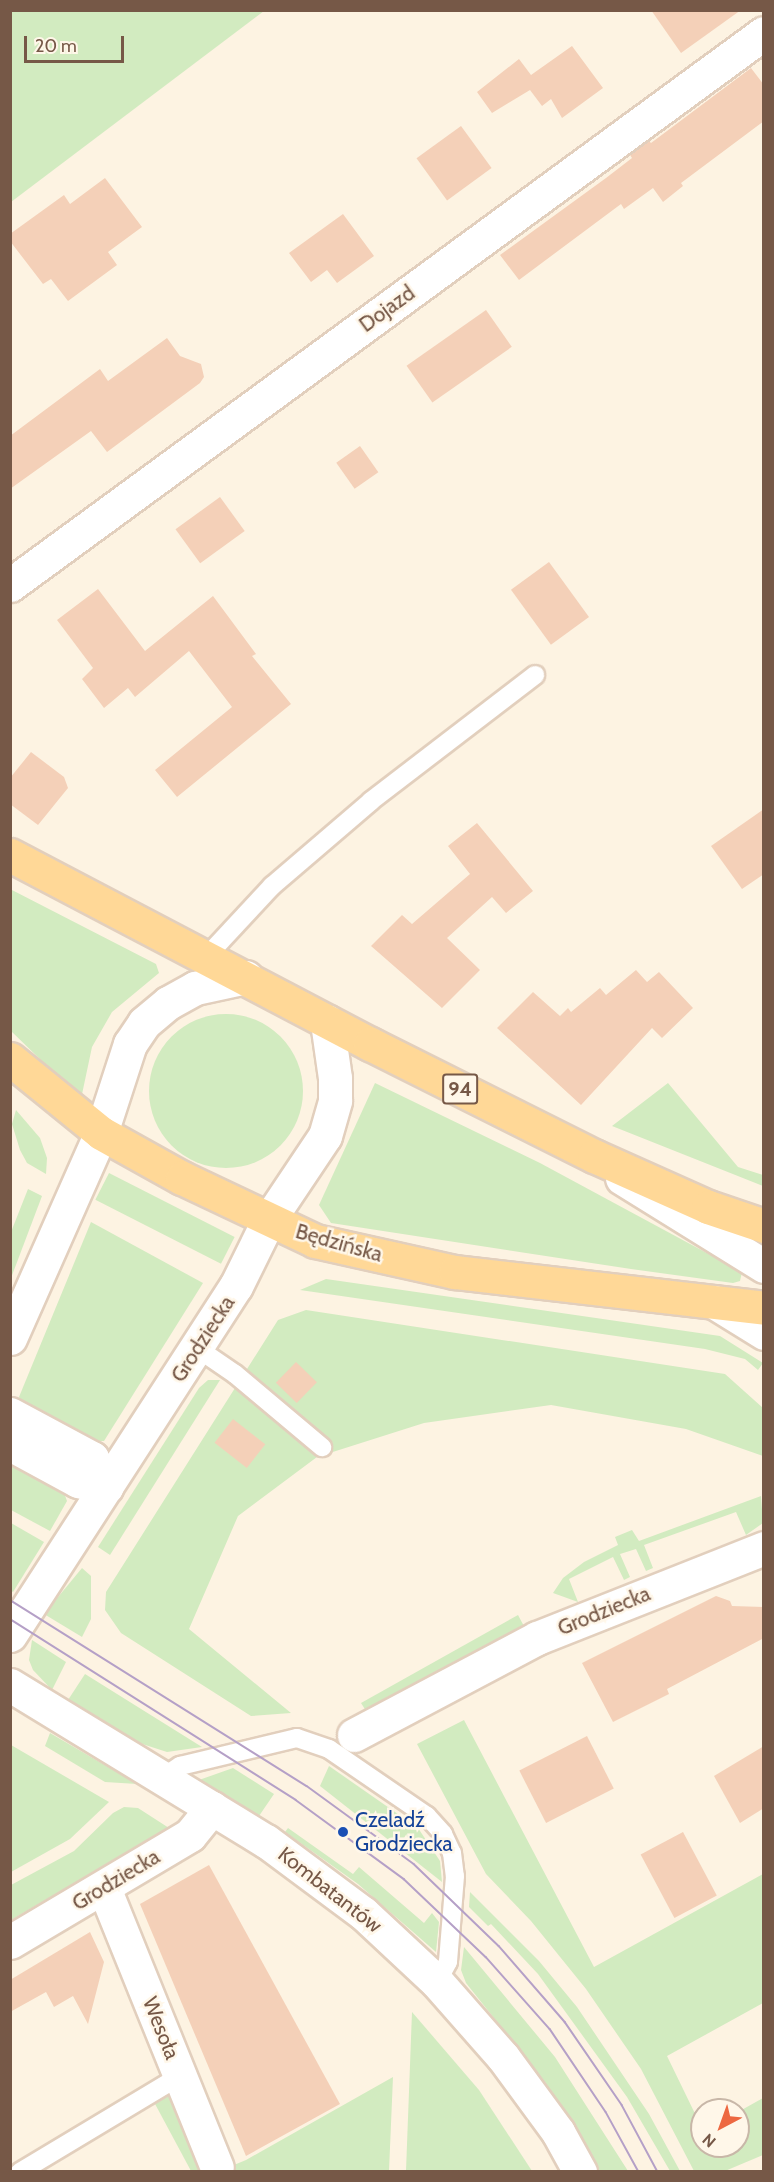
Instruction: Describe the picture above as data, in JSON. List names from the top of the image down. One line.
{"streets":{"main road":["94","Będzińska"],"street":["Dojazd","Grodziecka","Kombatantów","Wesoła"]},"crossings":[["94","Grodziecka"],["Będzińska","Grodziecka"],["Grodziecka","Kombatantów"],["Grodziecka","Wesoła"]],"places":["Czeladź Grodziecka"],"scale_bar":"20 m","north":"bottom left"}
